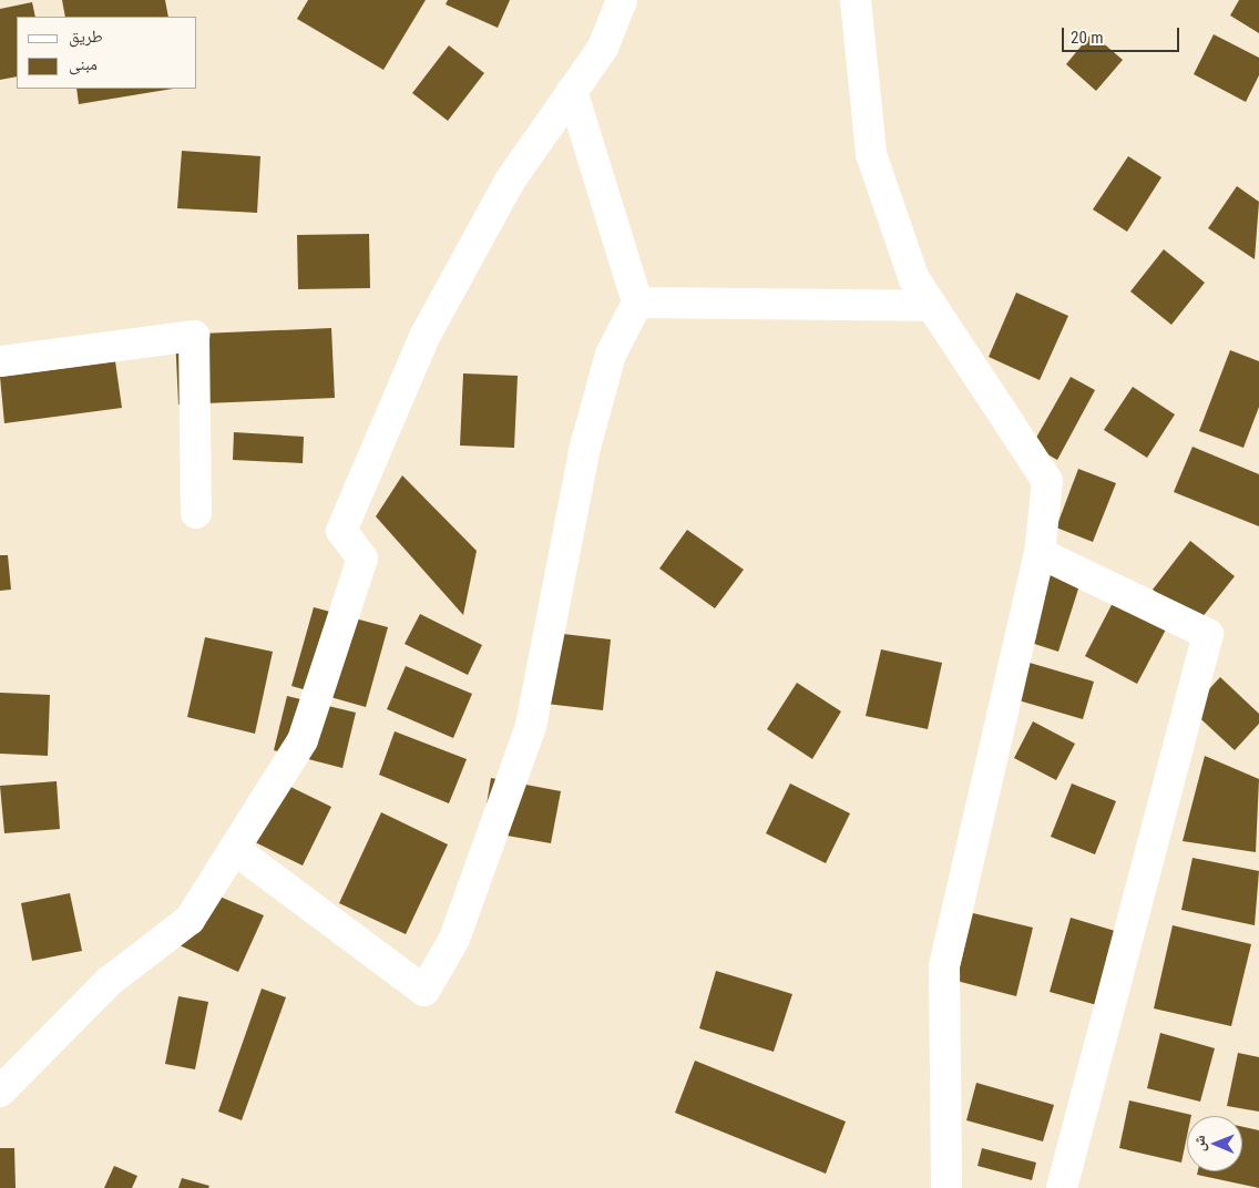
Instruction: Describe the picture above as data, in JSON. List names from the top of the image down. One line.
{"legend":["طريق","مبنى"],"scale_bar":"20 m","north":"left"}
